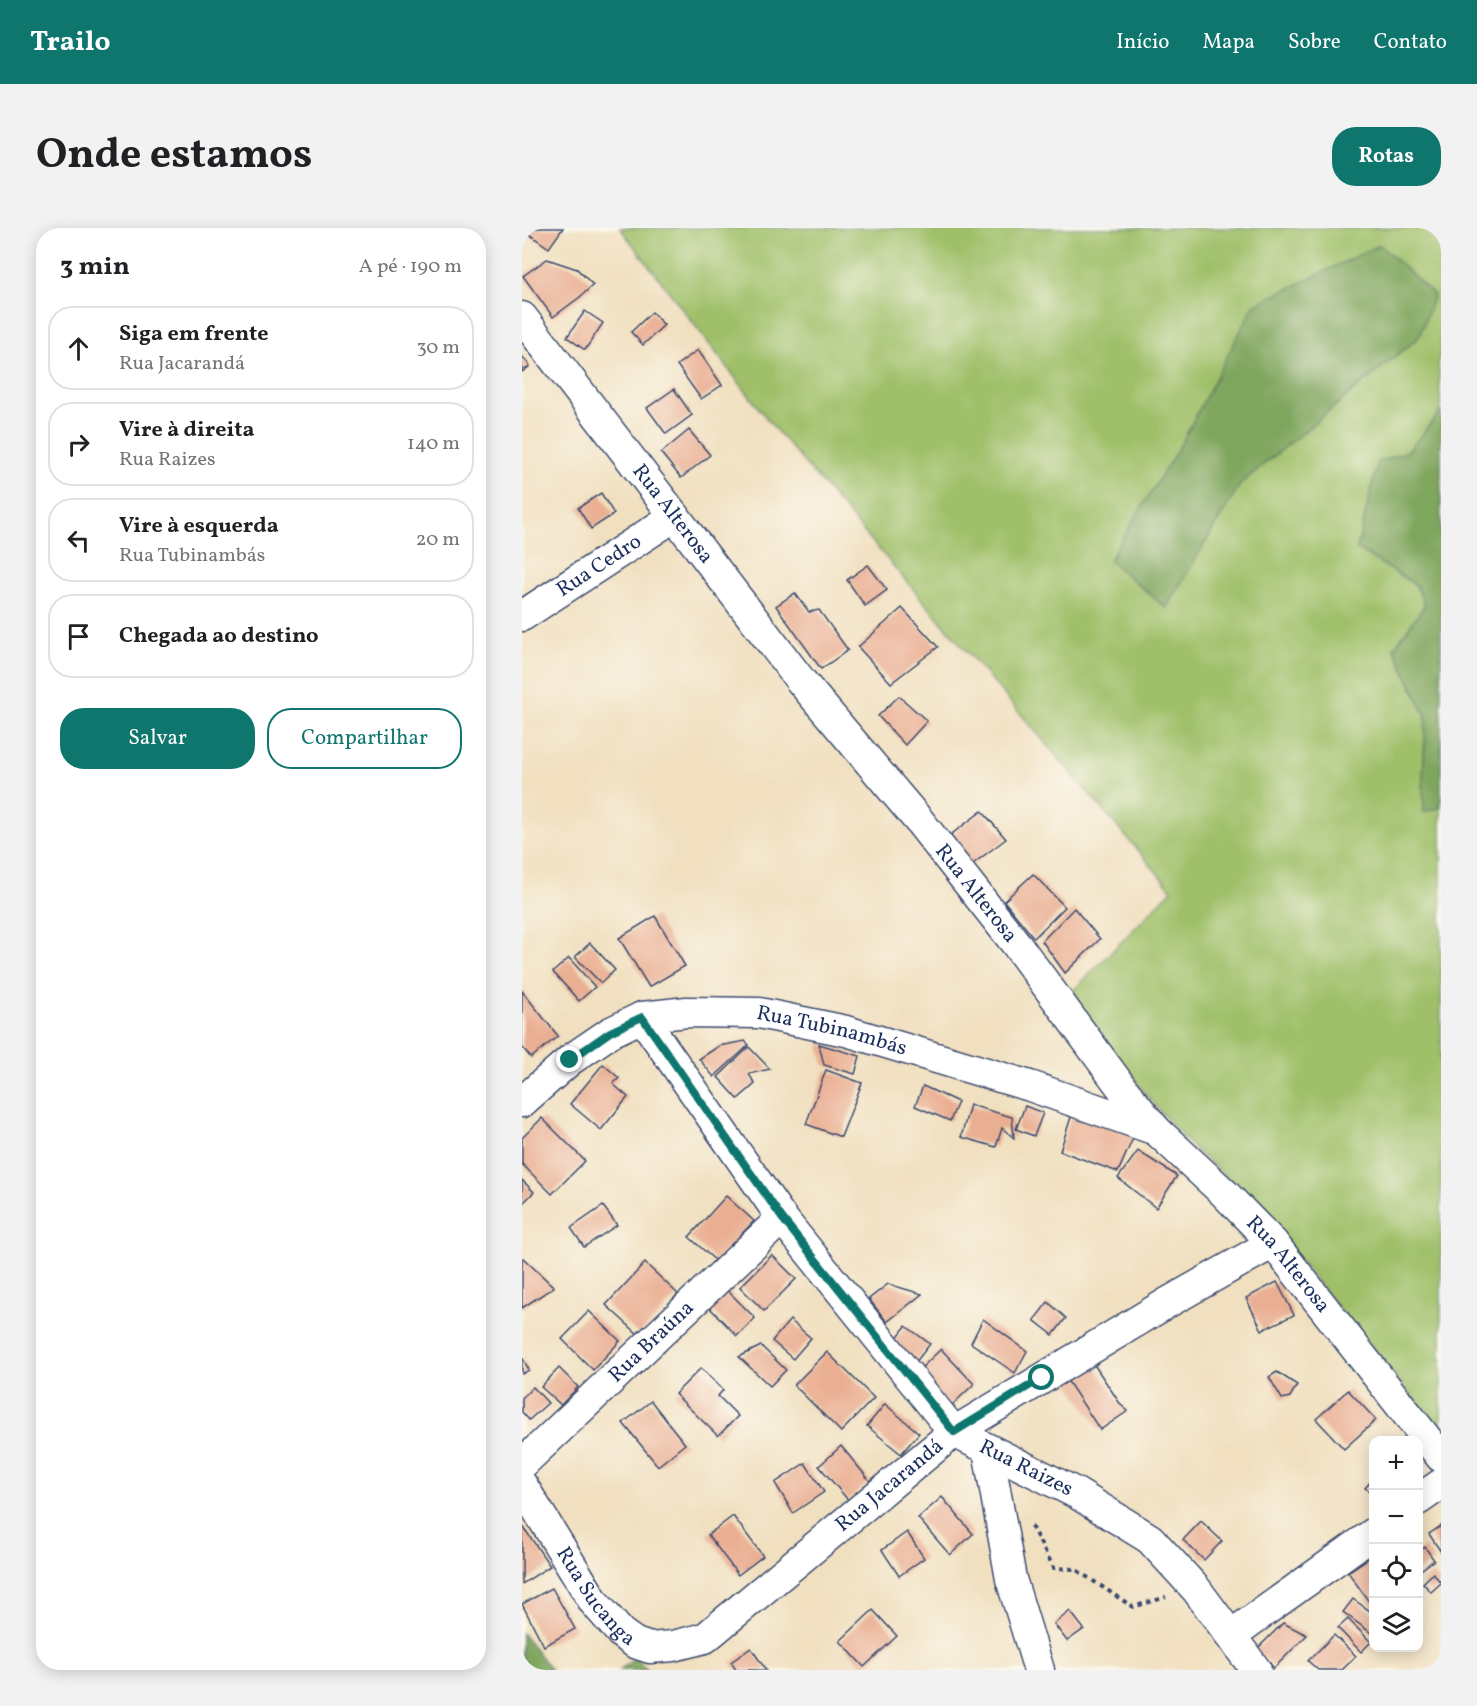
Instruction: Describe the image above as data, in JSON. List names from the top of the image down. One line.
{"streets":{"street":["Rua Alterosa","Rua Cedro","Rua Tubinambás","Rua Braúna","Rua Raizes","Rua Jacarandá","Rua Sucanga"]},"crossings":[["Rua Alterosa","Rua Cedro"],["Rua Alterosa","Rua Tubinambás"],["Rua Alterosa","Rua Jacarandá"],["Rua Tubinambás","Rua Raizes"],["Rua Braúna","Rua Raizes"],["Rua Raizes","Rua Jacarandá"],["Rua Jacarandá","Rua Sucanga"]],"page":{"header":"Trailo","nav":["Início","Mapa","Sobre","Contato"],"title":"Onde estamos","buttons":["Rotas",["Salvar","Compartilhar"]],"heading":["3 min","A pé · 190 m"],"list":[["Siga em frente","Rua Jacarandá","30 m"],["Vire à direita","Rua Raizes","140 m"],["Vire à esquerda","Rua Tubinambás","20 m"],"Chegada ao destino"],"map_buttons":["+","−"]}}
